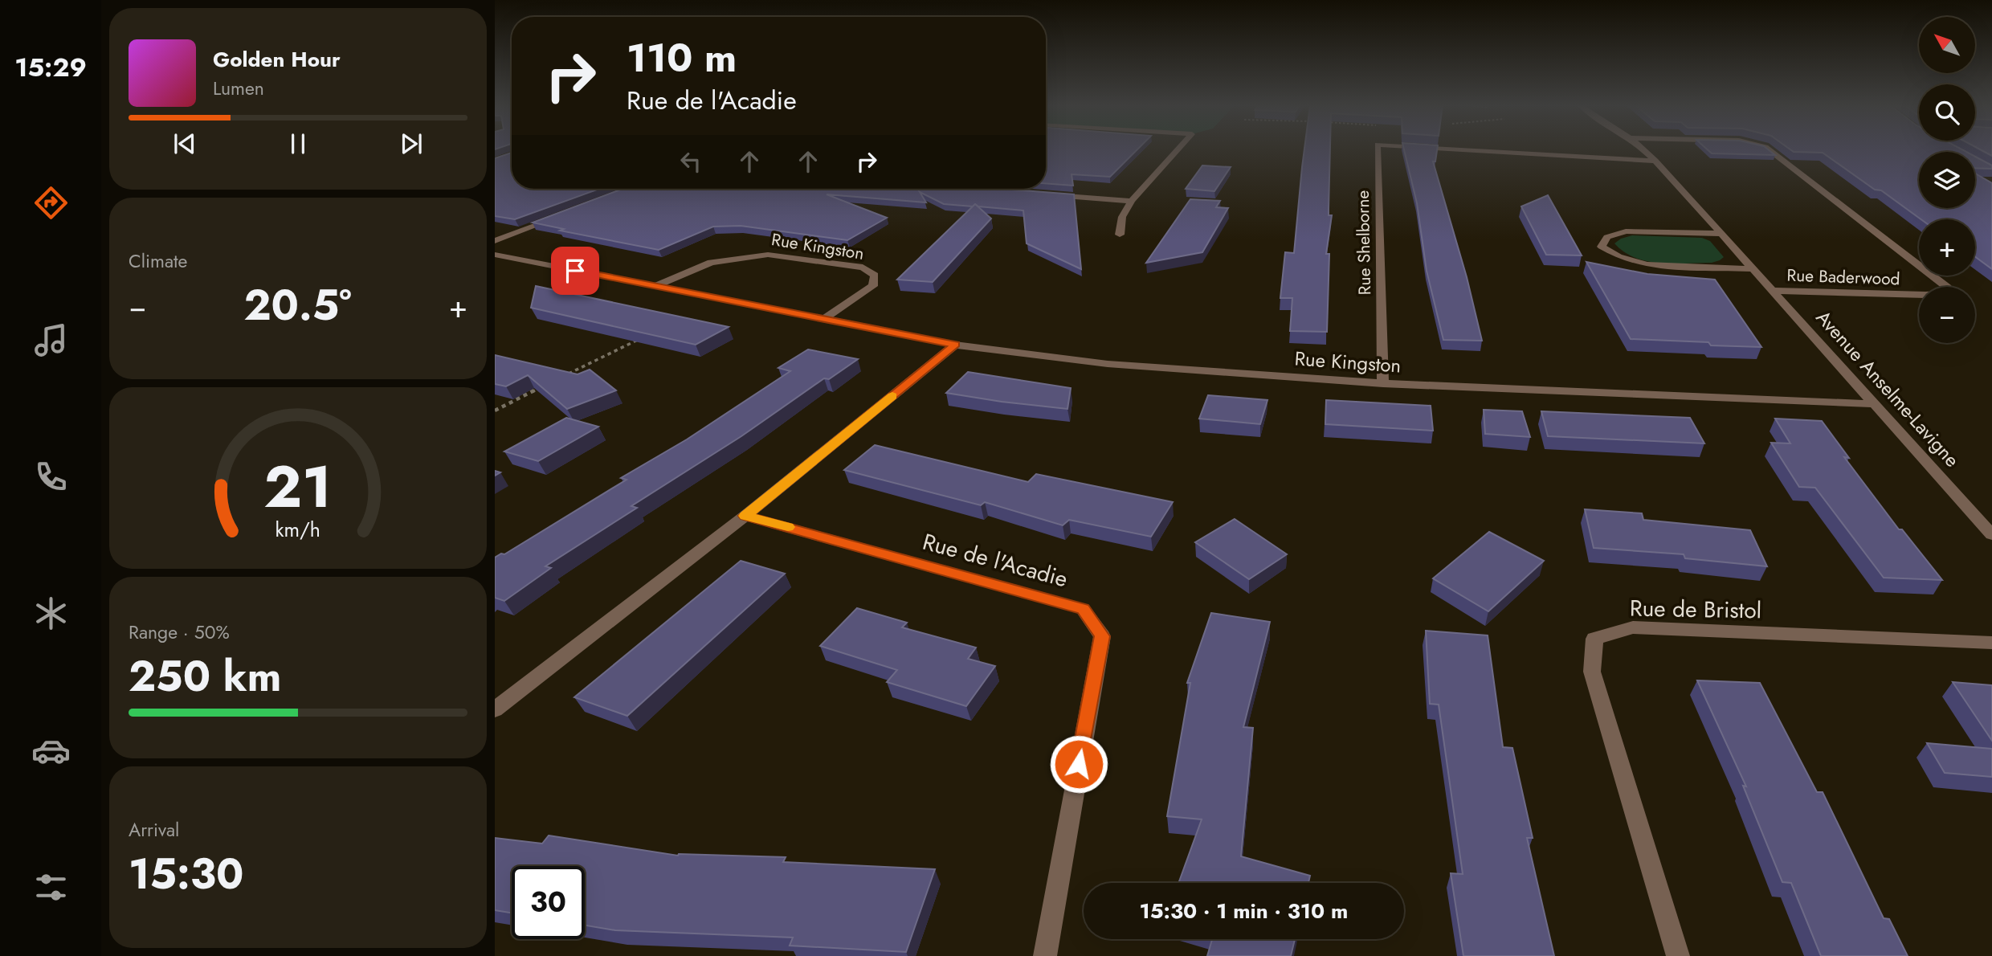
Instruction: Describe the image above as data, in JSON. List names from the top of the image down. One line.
{"streets":{"street":["Rue Shelborne","Rue Kingston","Rue Baderwood","Avenue Anselme-Lavigne","Rue de l'Acadie","Rue de Bristol"]},"crossings":[["Rue Shelborne","Rue Kingston"],["Rue Shelborne","Avenue Anselme-Lavigne"],["Rue Kingston","Avenue Anselme-Lavigne"],["Rue Baderwood","Avenue Anselme-Lavigne"]],"north":"top left","page":{"tabs":"15:29","map_buttons":["+","−"],"turn":["110 m","Rue de l'Acadie"],"song":["Golden Hour","Lumen"],"tile":["Climate",["Range · 50%","250 km"],["Arrival","15:30"]],"heat":["−","20.5°","+"],"limit":"30","trip":"15:30 · 1 min · 310 m","gauge":["21","km/h"]}}
